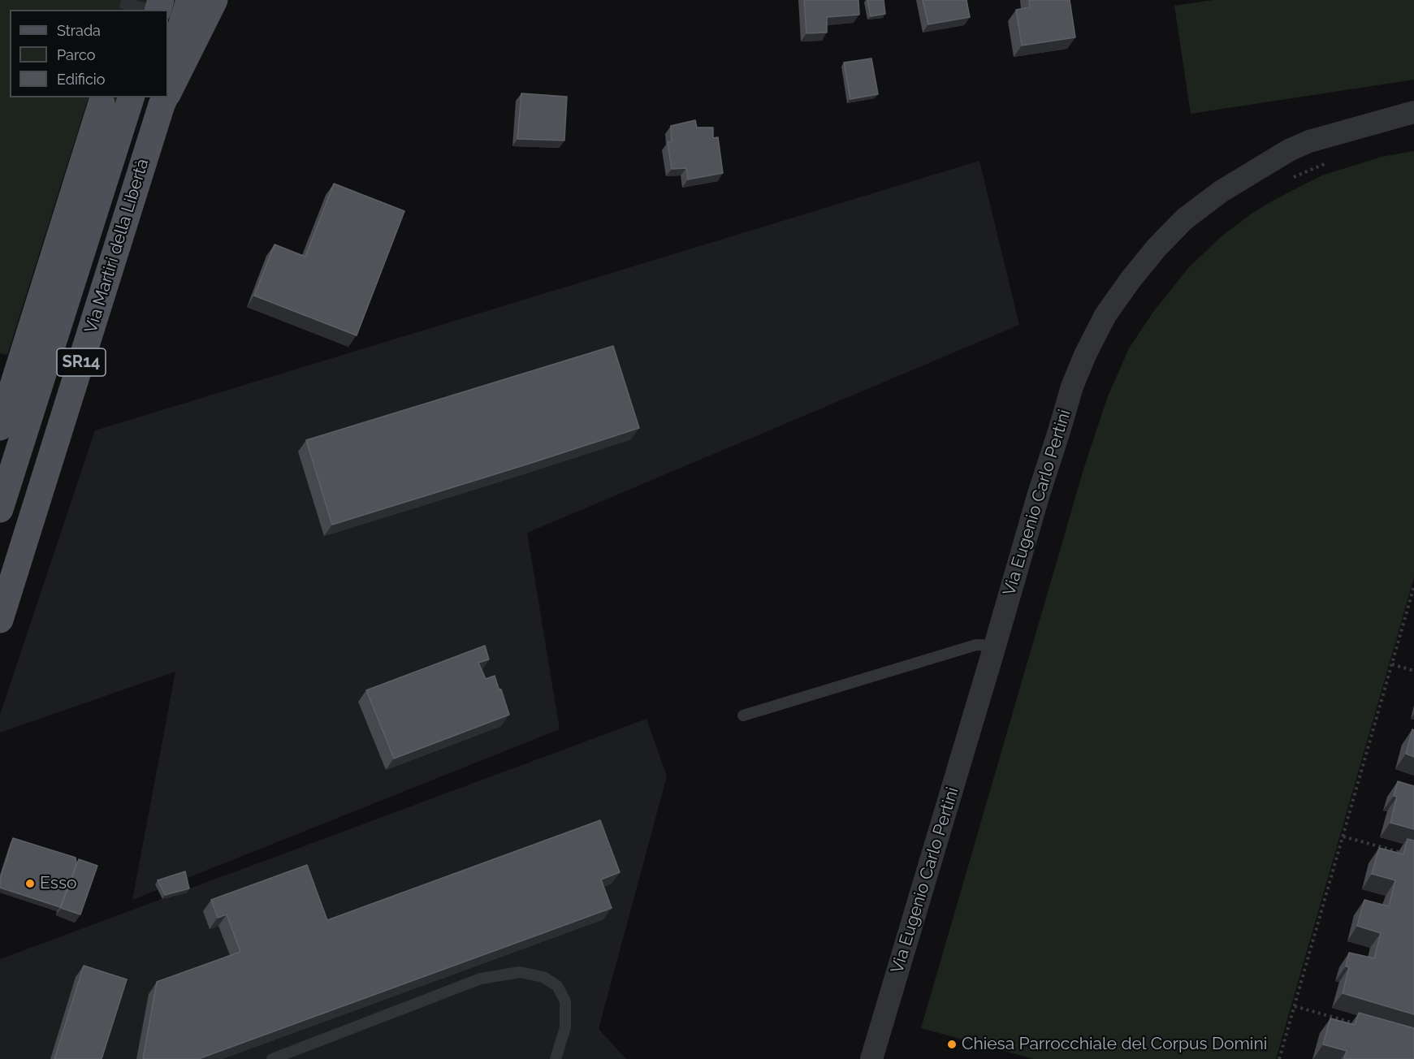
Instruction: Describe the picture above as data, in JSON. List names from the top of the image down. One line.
{"streets":{"main road":["Via Martiri della Libertà","SR14"],"street":["Via Eugenio Carlo Pertini"]},"places":["Esso","Chiesa Parrocchiale del Corpus Domini"],"legend":["Strada","Parco","Edificio"]}
